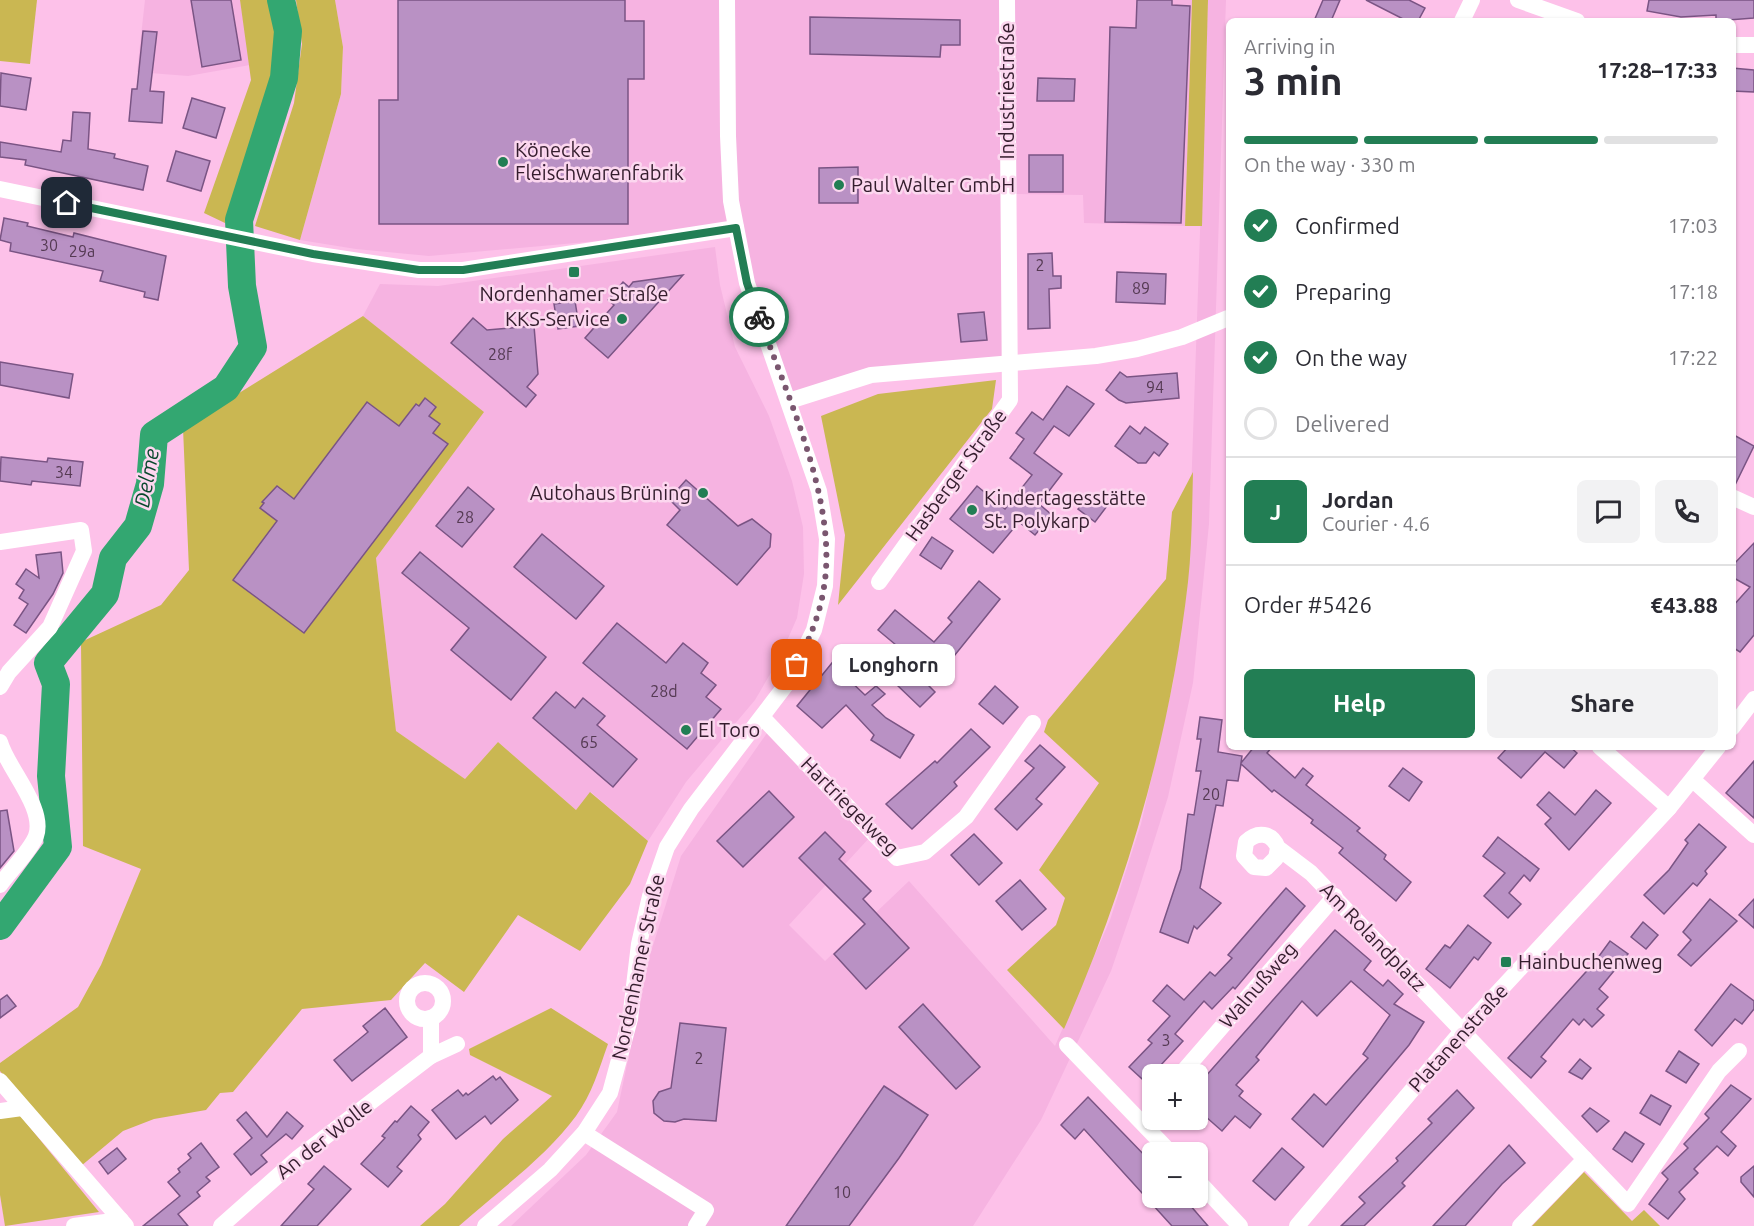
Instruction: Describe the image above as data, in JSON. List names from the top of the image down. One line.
{"streets":{"street":["Industriestraße","Hasberger Straße","Hartriegelweg","Am Rolandplatz","Nordenhamer Straße","Walnußweg","Platanenstraße","An der Wolle"]},"crossings":[["Industriestraße","Hasberger Straße"],["Hartriegelweg","Nordenhamer Straße"],["Am Rolandplatz","Walnußweg"],["Am Rolandplatz","Platanenstraße"]],"water":["Delme"],"places":{"other":["Könecke Fleischwarenfabrik","Paul Walter GmbH","KKS-Service","Autohaus Brüning","Kindertagesstätte St. Polykarp","Longhorn","El Toro"],"transit":["Nordenhamer Straße","Hainbuchenweg"]},"house_numbers":["30","29a","2","89","28f","94","34","28","28d","65","20","3","2","10"],"page":{"heading":["3 min","Arriving in","17:28–17:33"],"panel":["Jordan","Courier · 4.6","Order #5426","€43.88"],"bar":"On the way · 330 m","list":[["Confirmed","17:03"],["Preparing","17:18"],["On the way","17:22"],"Delivered"],"round":"J","bubble":"Longhorn","buttons":["Help","Share"],"map_buttons":["+","−"]}}
